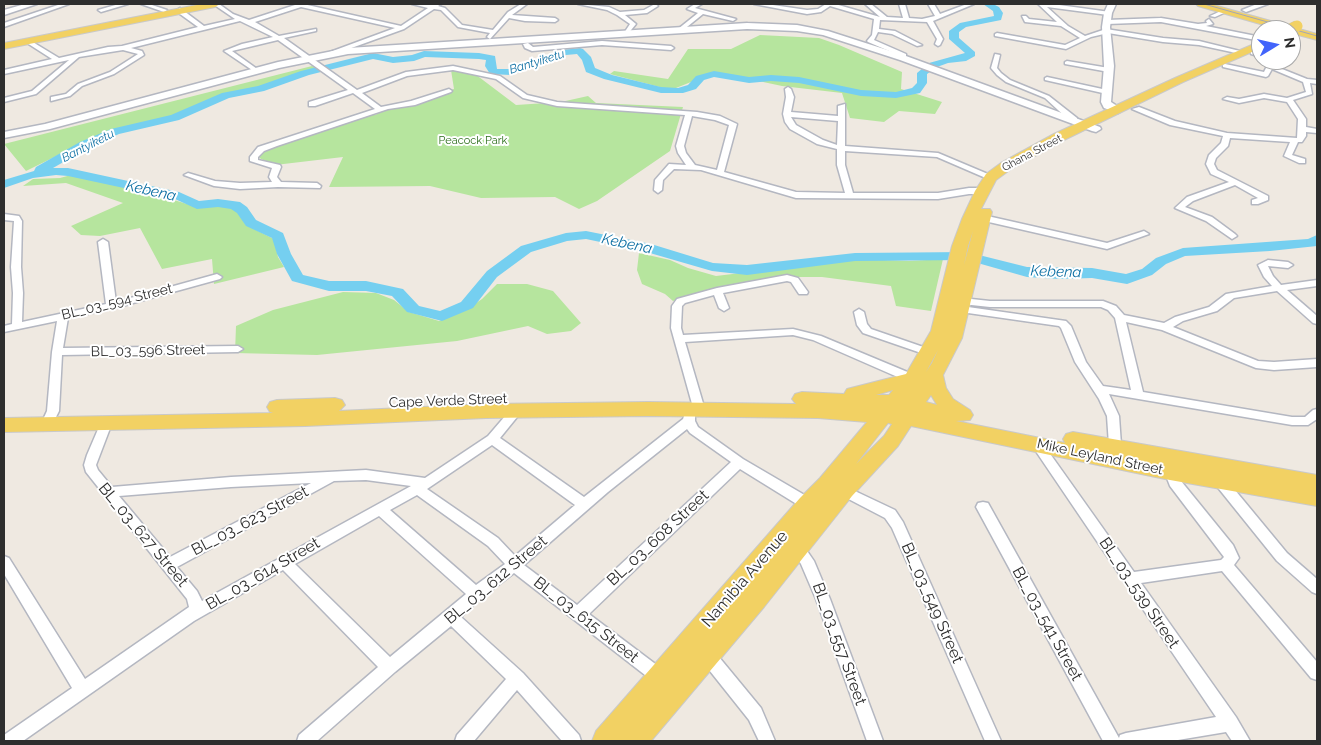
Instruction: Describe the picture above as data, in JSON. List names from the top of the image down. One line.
{"streets":{"main road":["Ghana Street","Cape Verde Street","Mike Leyland Street","Namibia Avenue"],"street":["BL_03_594 Street","BL_03_596 Street","BL_03_623 Street","BL_03_627 Street","BL_03_608 Street","BL_03_614 Street","BL_03_612 Street","BL_03_539 Street","BL_03_549 Street","BL_03_615 Street","BL_03_541 Street","BL_03_557 Street"]},"crossings":[["Ghana Street","Cape Verde Street"],["Ghana Street","Mike Leyland Street"],["Ghana Street","Namibia Avenue"],["Cape Verde Street","Mike Leyland Street"],["Cape Verde Street","BL_03_627 Street"],["Cape Verde Street","BL_03_614 Street"],["Cape Verde Street","Namibia Avenue"],["Cape Verde Street","BL_03_612 Street"],["Mike Leyland Street","Namibia Avenue"],["Mike Leyland Street","BL_03_539 Street"],["BL_03_623 Street","BL_03_627 Street"],["BL_03_627 Street","BL_03_614 Street"],["BL_03_608 Street","BL_03_615 Street"],["BL_03_614 Street","BL_03_615 Street"],["Namibia Avenue","BL_03_549 Street"],["Namibia Avenue","BL_03_615 Street"],["Namibia Avenue","BL_03_557 Street"],["BL_03_612 Street","BL_03_615 Street"]],"water":["Bantyiketu","Kebena"],"parks":["Peacock Park"],"north":"right"}
